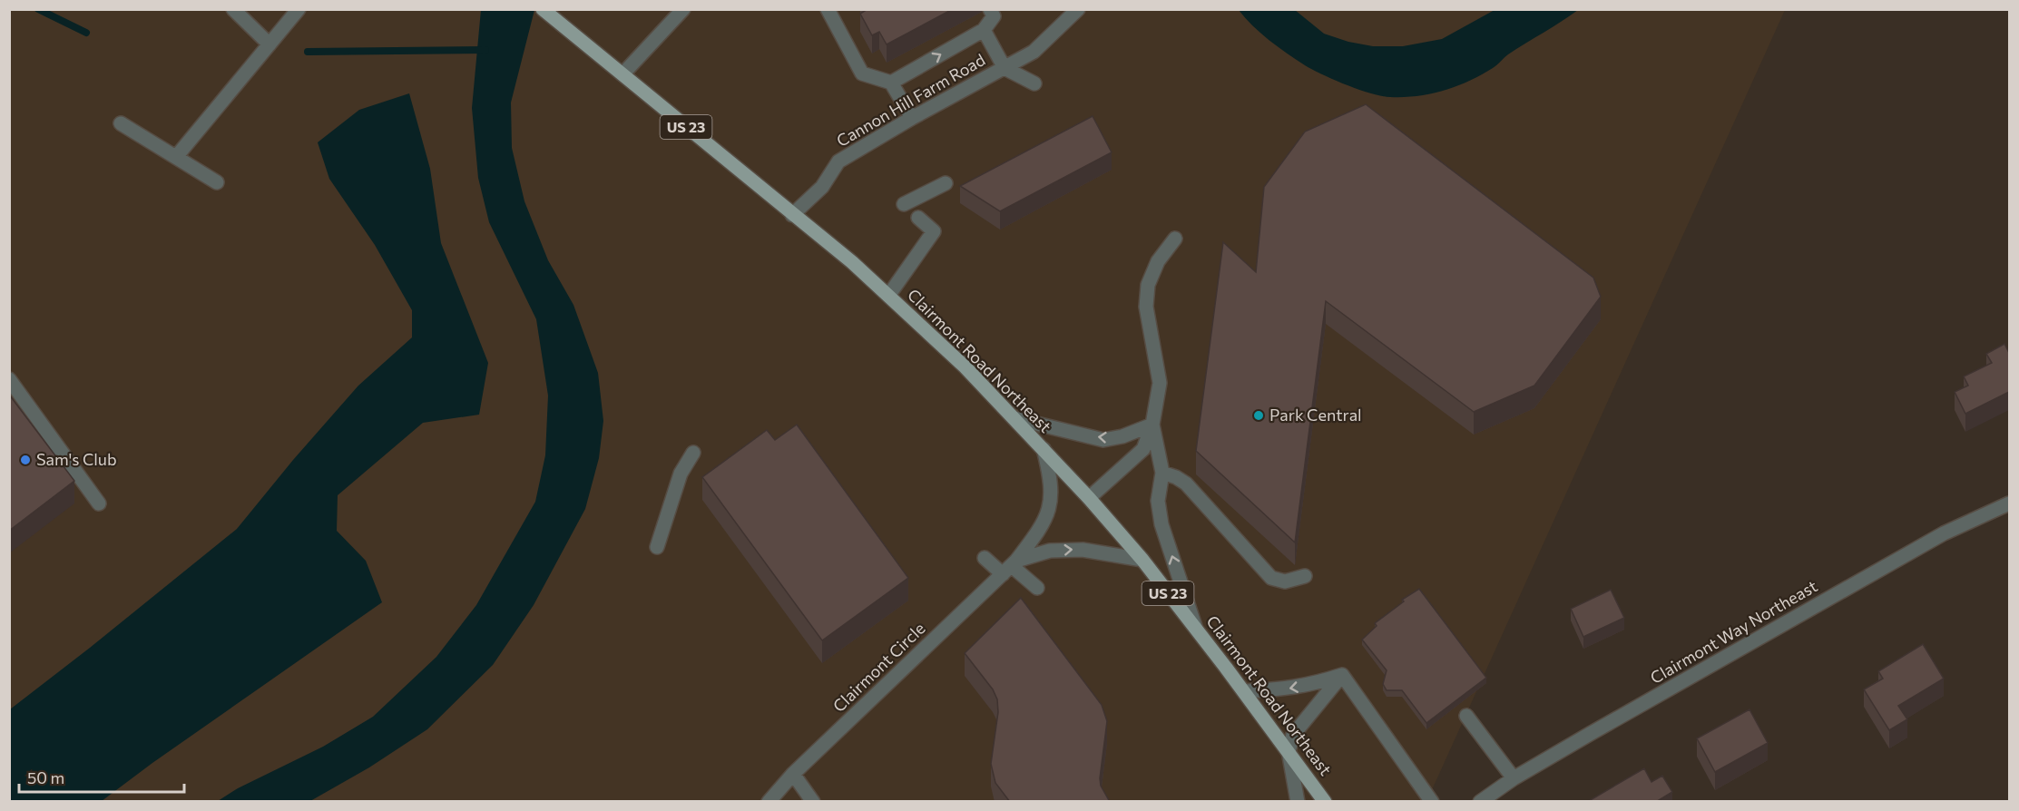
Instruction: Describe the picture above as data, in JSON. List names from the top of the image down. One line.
{"streets":{"main road":["US 23","Clairmont Road Northeast"],"street":["Cannon Hill Farm Road","Clairmont Way Northeast","Clairmont Circle"]},"crossings":[["Cannon Hill Farm Road","Clairmont Road Northeast"],["Clairmont Road Northeast","Clairmont Circle"]],"places":["Park Central","Sam's Club"],"scale_bar":"50 m"}
